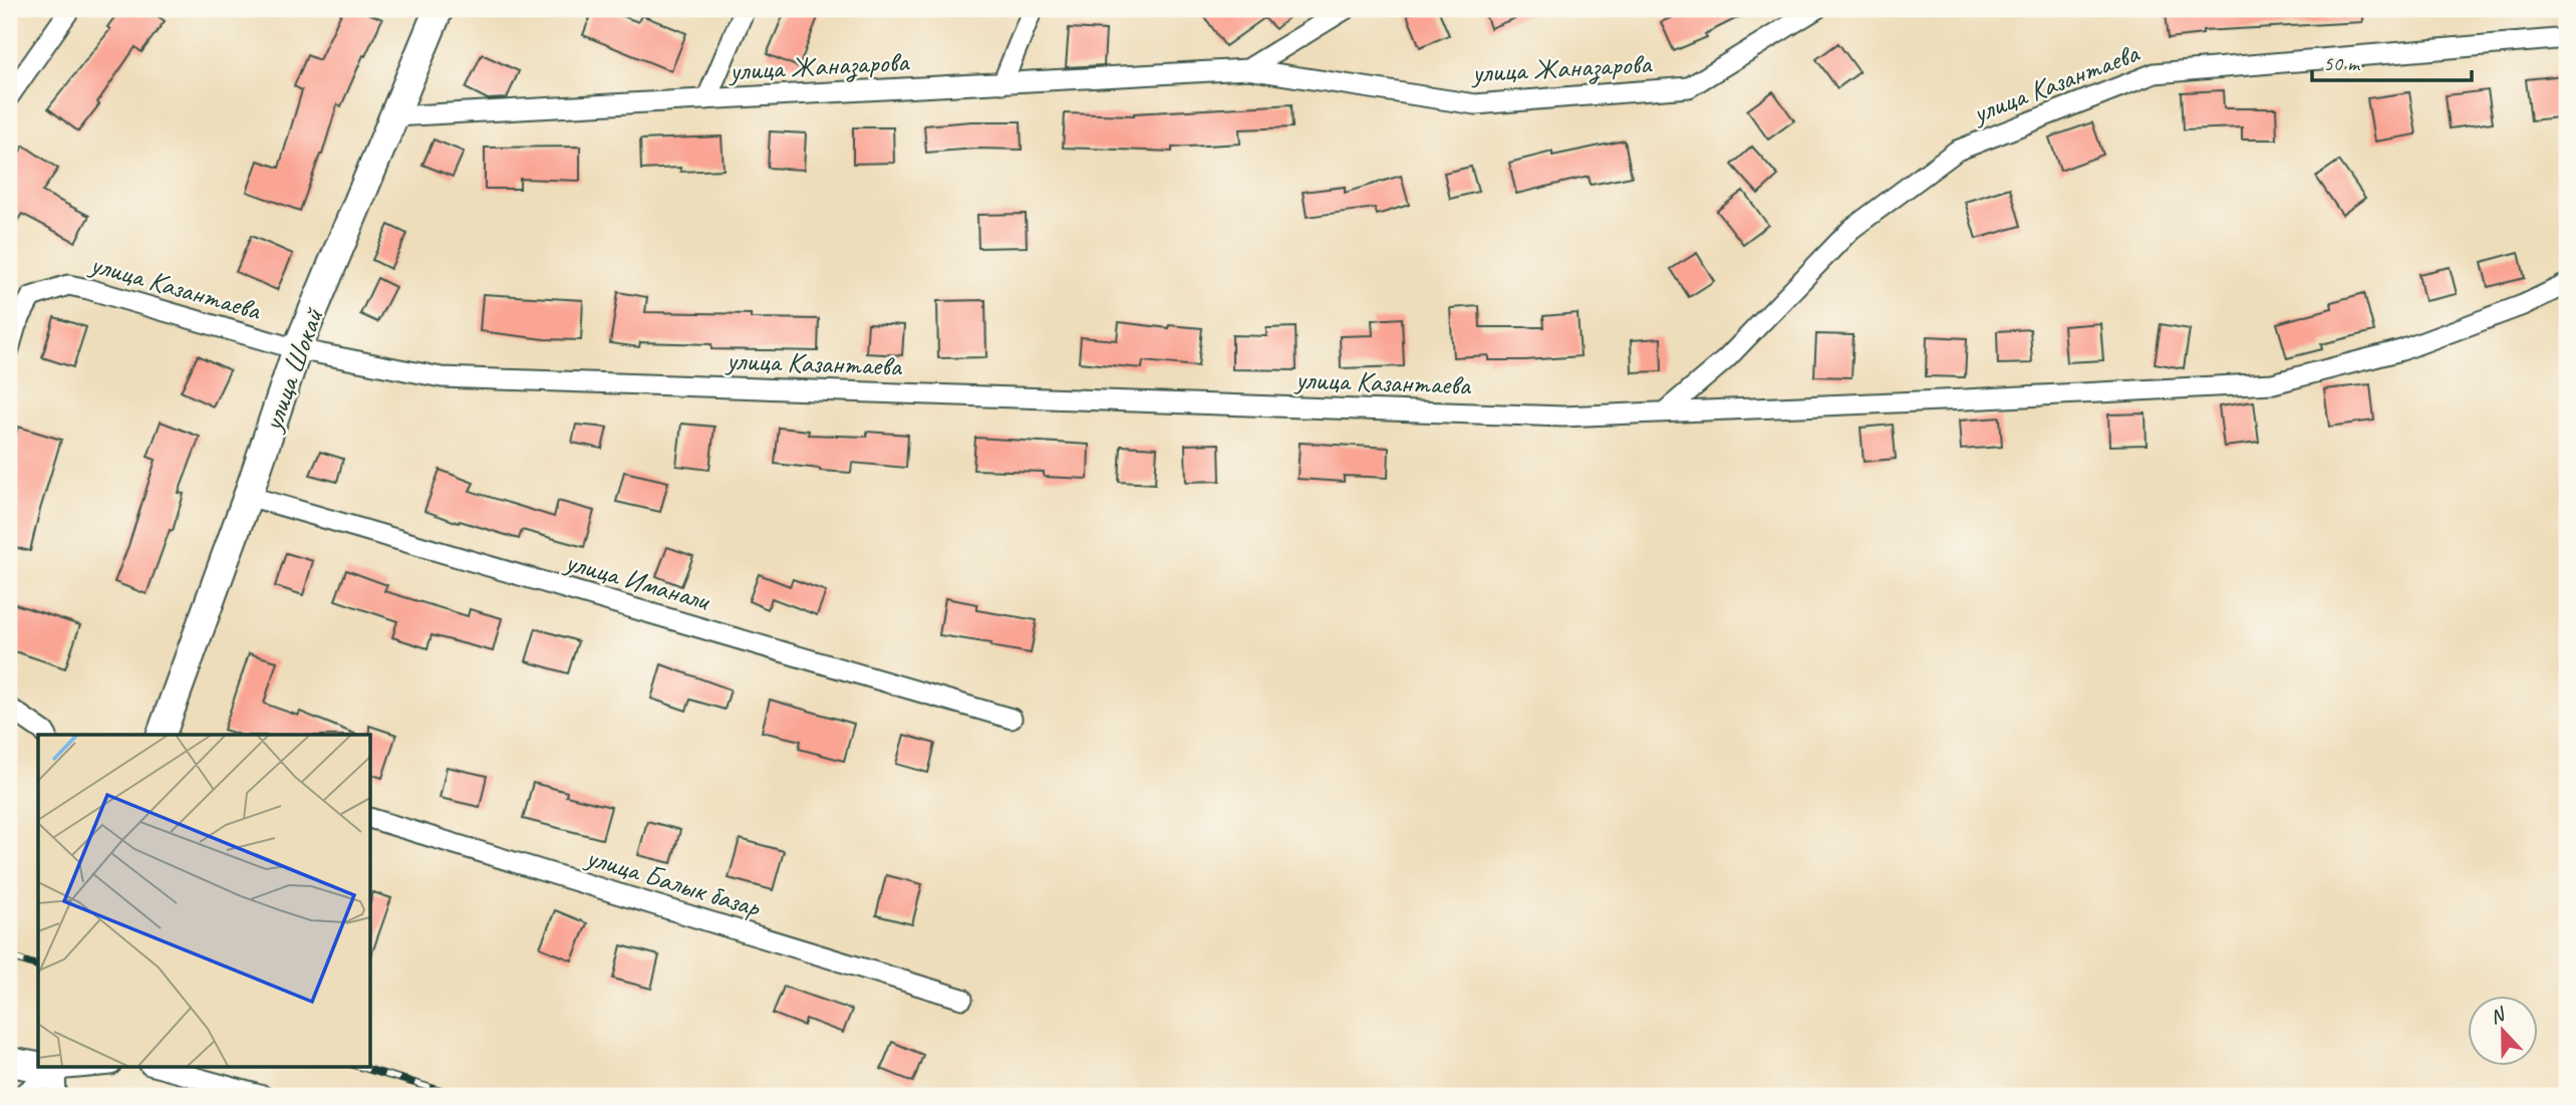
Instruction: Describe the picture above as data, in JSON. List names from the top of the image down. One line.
{"streets":{"street":["улица Жаназарова","улица Казантаева","улица Шокай","улица Иманали","улица Балык базар"]},"crossings":[["улица Жаназарова","улица Шокай"],["улица Казантаева","улица Шокай"],["улица Шокай","улица Иманали"]],"scale_bar":"50 m","north":"top"}
